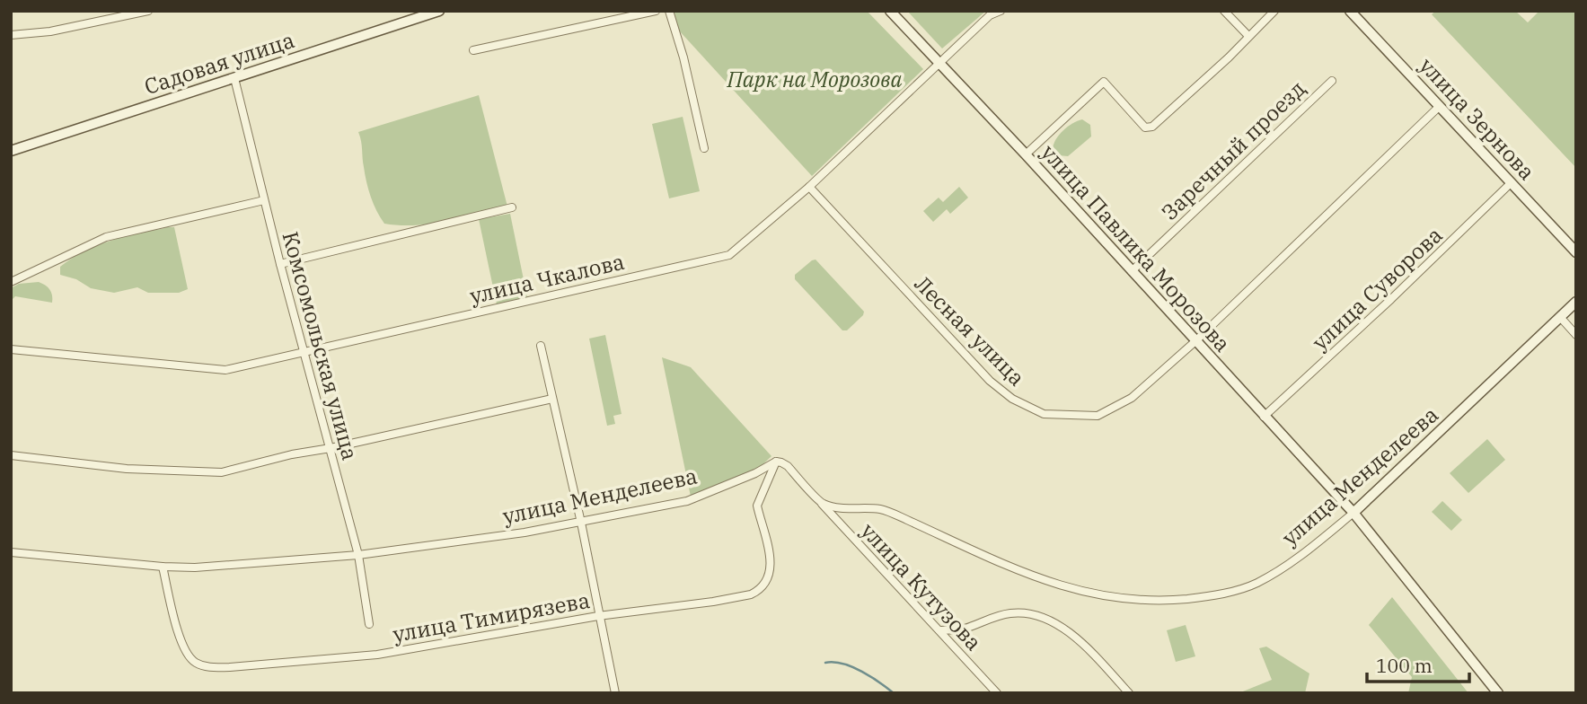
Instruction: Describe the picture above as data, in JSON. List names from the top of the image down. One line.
{"streets":{"street":["Садовая улица","улица Зернова","Заречный проезд","улица Павлика Морозова","улица Чкалова","улица Суворова","Лесная улица","Комсомольская улица","улица Менделеева","улица Кутузова","улица Тимирязева"]},"crossings":[["Садовая улица","Комсомольская улица"],["улица Зернова","улица Суворова"],["улица Зернова","Лесная улица"],["Заречный проезд","улица Павлика Морозова"],["улица Павлика Морозова","улица Чкалова"],["улица Павлика Морозова","улица Суворова"],["улица Павлика Морозова","Лесная улица"],["улица Павлика Морозова","улица Менделеева"],["улица Чкалова","Лесная улица"],["улица Чкалова","Комсомольская улица"],["Комсомольская улица","улица Менделеева"],["улица Менделеева","улица Кутузова"],["улица Менделеева","улица Тимирязева"]],"parks":["Парк на Морозова"],"scale_bar":"100 m"}
